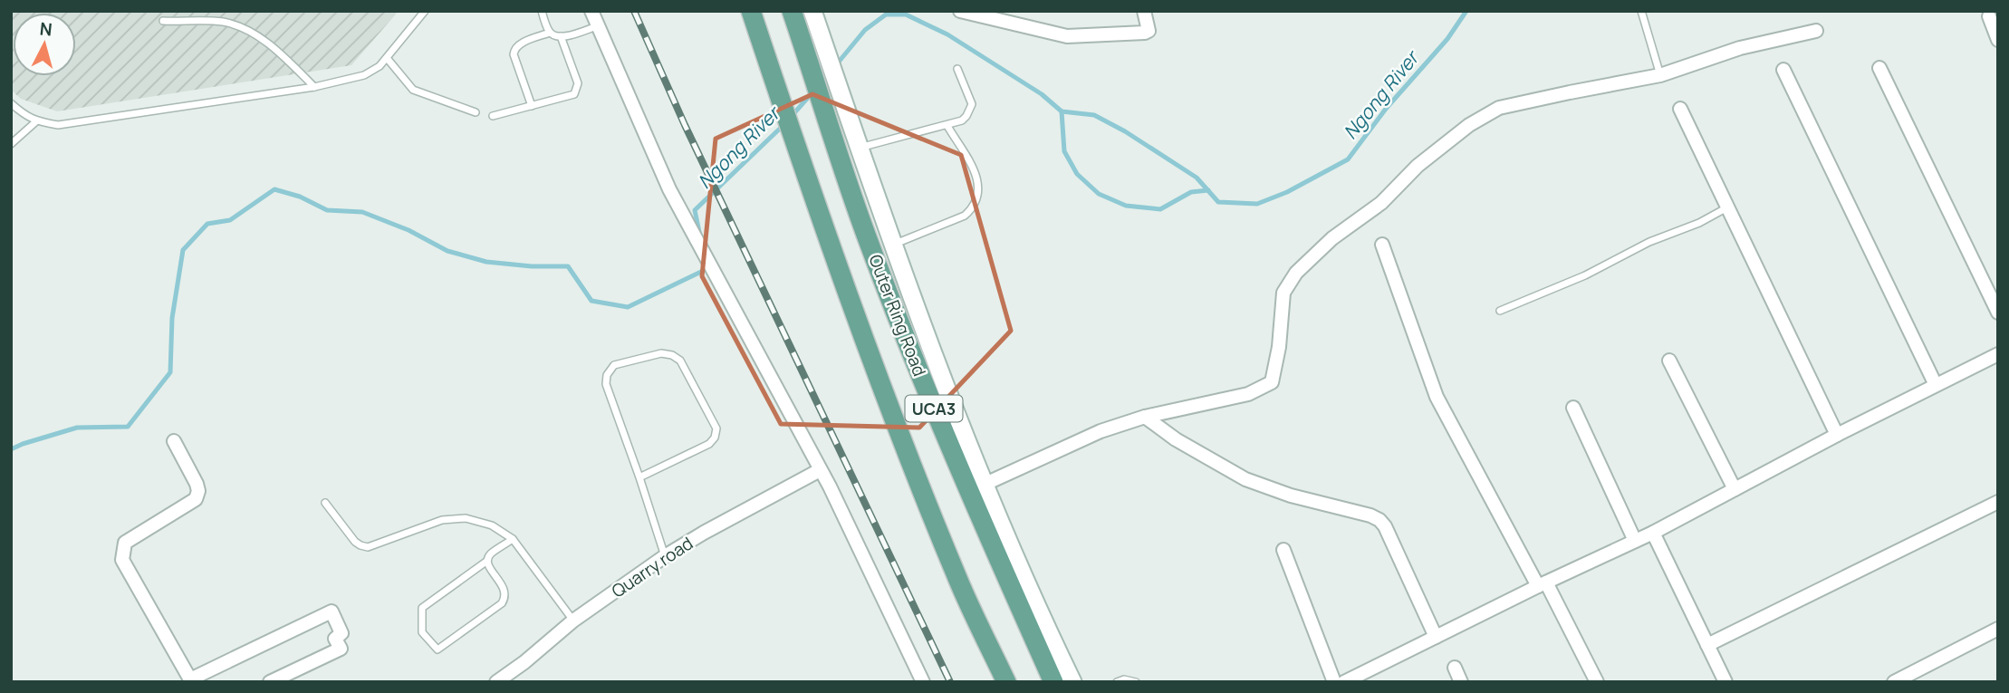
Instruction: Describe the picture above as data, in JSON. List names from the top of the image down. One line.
{"streets":{"main road":["Outer Ring Road","UCA3"],"street":["Quarry road"]},"water":["Ngong River"],"north":"top"}
